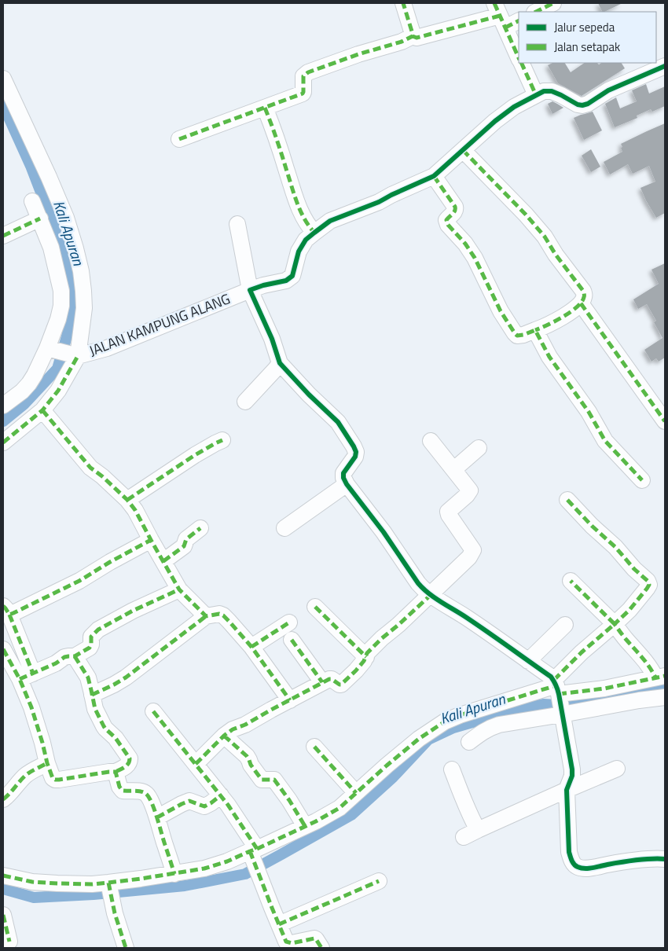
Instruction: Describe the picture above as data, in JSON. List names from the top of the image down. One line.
{"streets":{"street":["JALAN KAMPUNG ALANG"]},"water":["Kali Apuran"],"legend":["Jalur sepeda","Jalan setapak"]}
